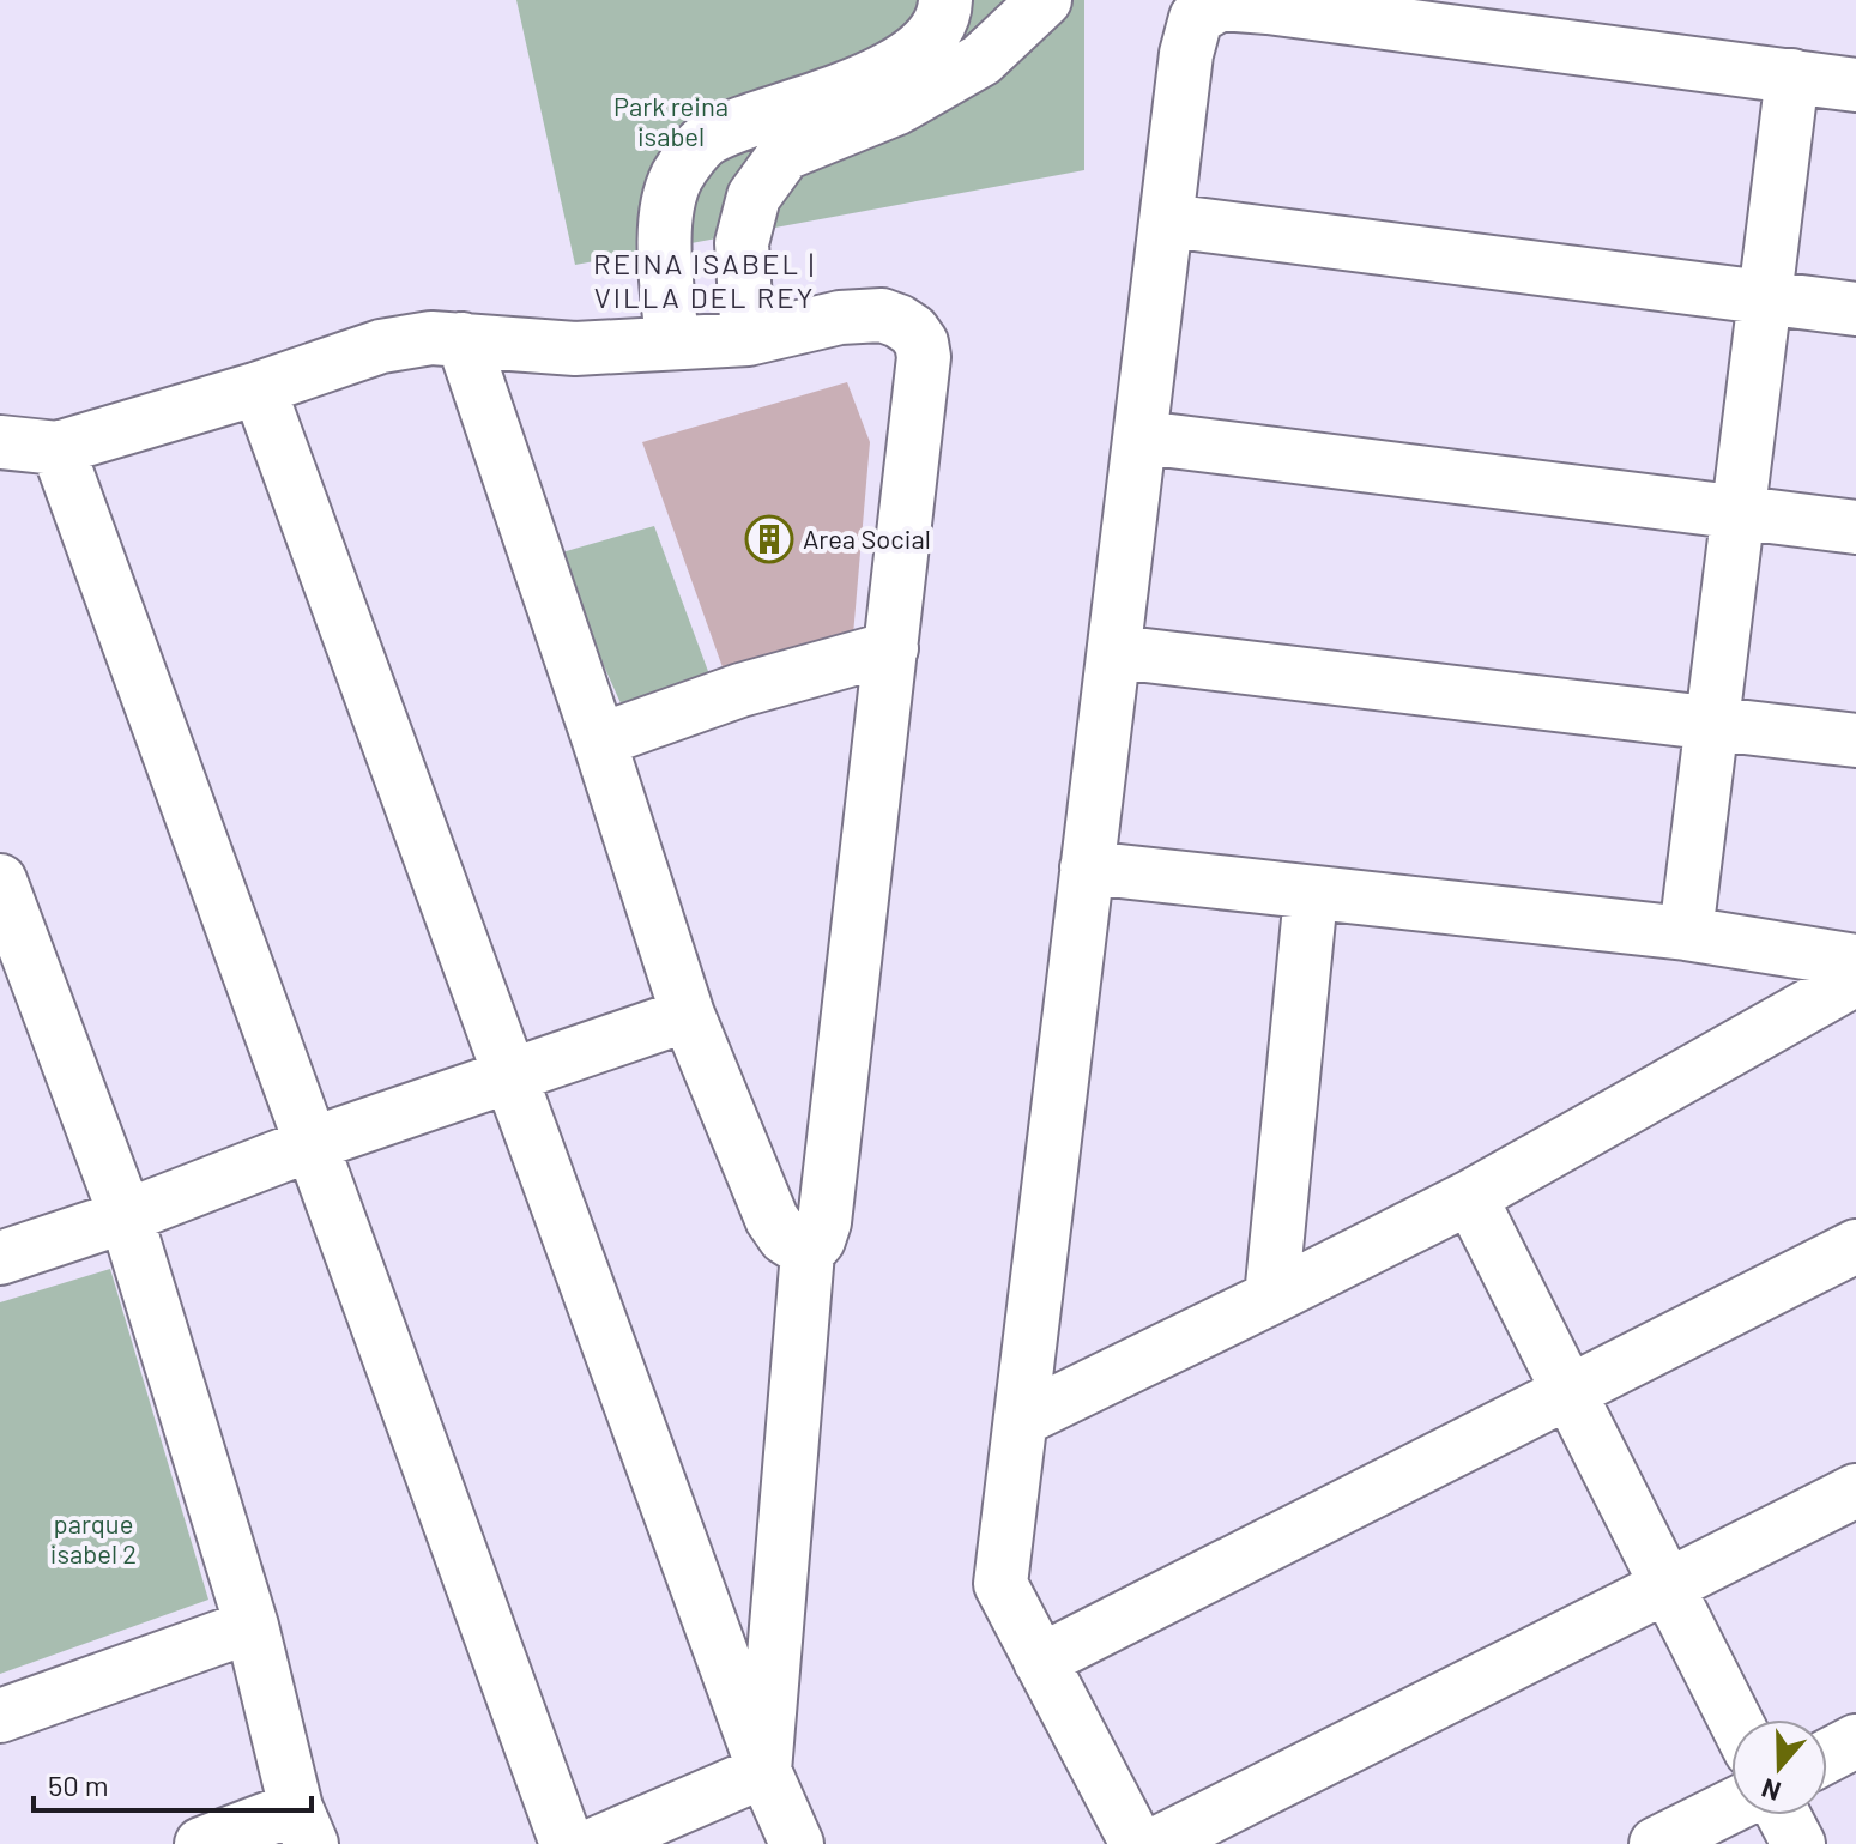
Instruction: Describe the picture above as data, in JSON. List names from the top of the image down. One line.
{"districts":["REINA ISABEL | VILLA DEL REY"],"parks":["Park reina isabel","parque isabel 2"],"places":{"building":["Area Social"]},"scale_bar":"50 m","north":"bottom"}
